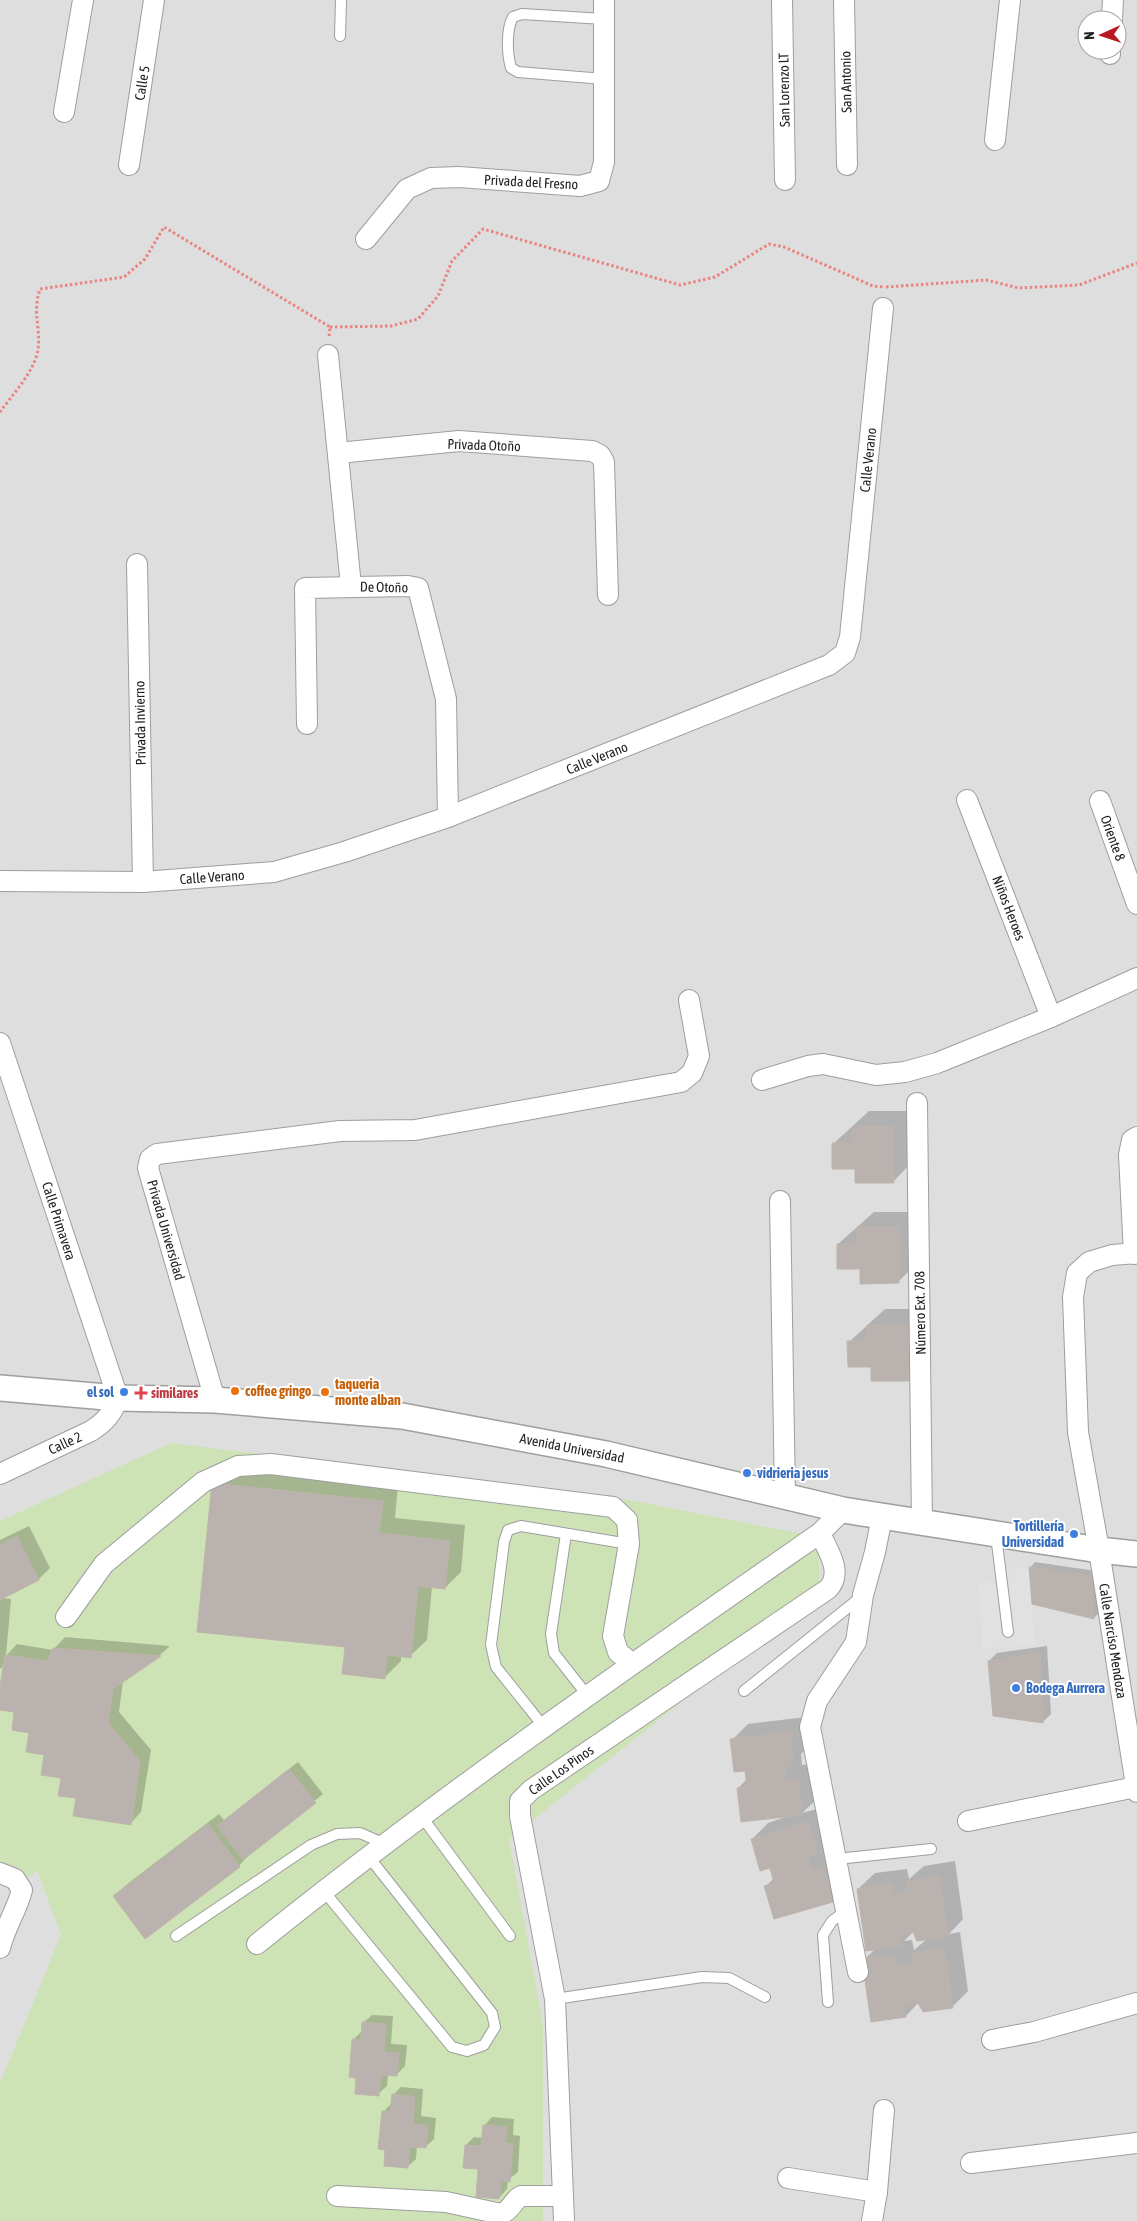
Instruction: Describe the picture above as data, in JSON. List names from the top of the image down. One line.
{"streets":{"street":["San Antonio","Calle 5","San Lorenzo LT","Privada del Fresno","Privada Otoño","Calle Verano","De Otoño","Privada Invierno","Oriente 8","Niños Heroes","Calle Primavera","Privada Universidad","Número Ext. 708","Calle 2","Avenida Universidad","Calle Narciso Mendoza","Calle Los Pinos"]},"crossings":[["Privada Otoño","De Otoño"],["Calle Verano","De Otoño"],["Calle Verano","Privada Invierno"],["Calle Primavera","Calle 2"],["Calle Primavera","Avenida Universidad"],["Privada Universidad","Avenida Universidad"],["Número Ext. 708","Avenida Universidad"],["Calle 2","Avenida Universidad"],["Avenida Universidad","Calle Narciso Mendoza"]],"places":{"other":["coffee gringo","el sol","taqueria monte alban","vidrieria jesus","Tortillería Universidad","Bodega Aurrera"],"health":["similares"]},"north":"left"}
